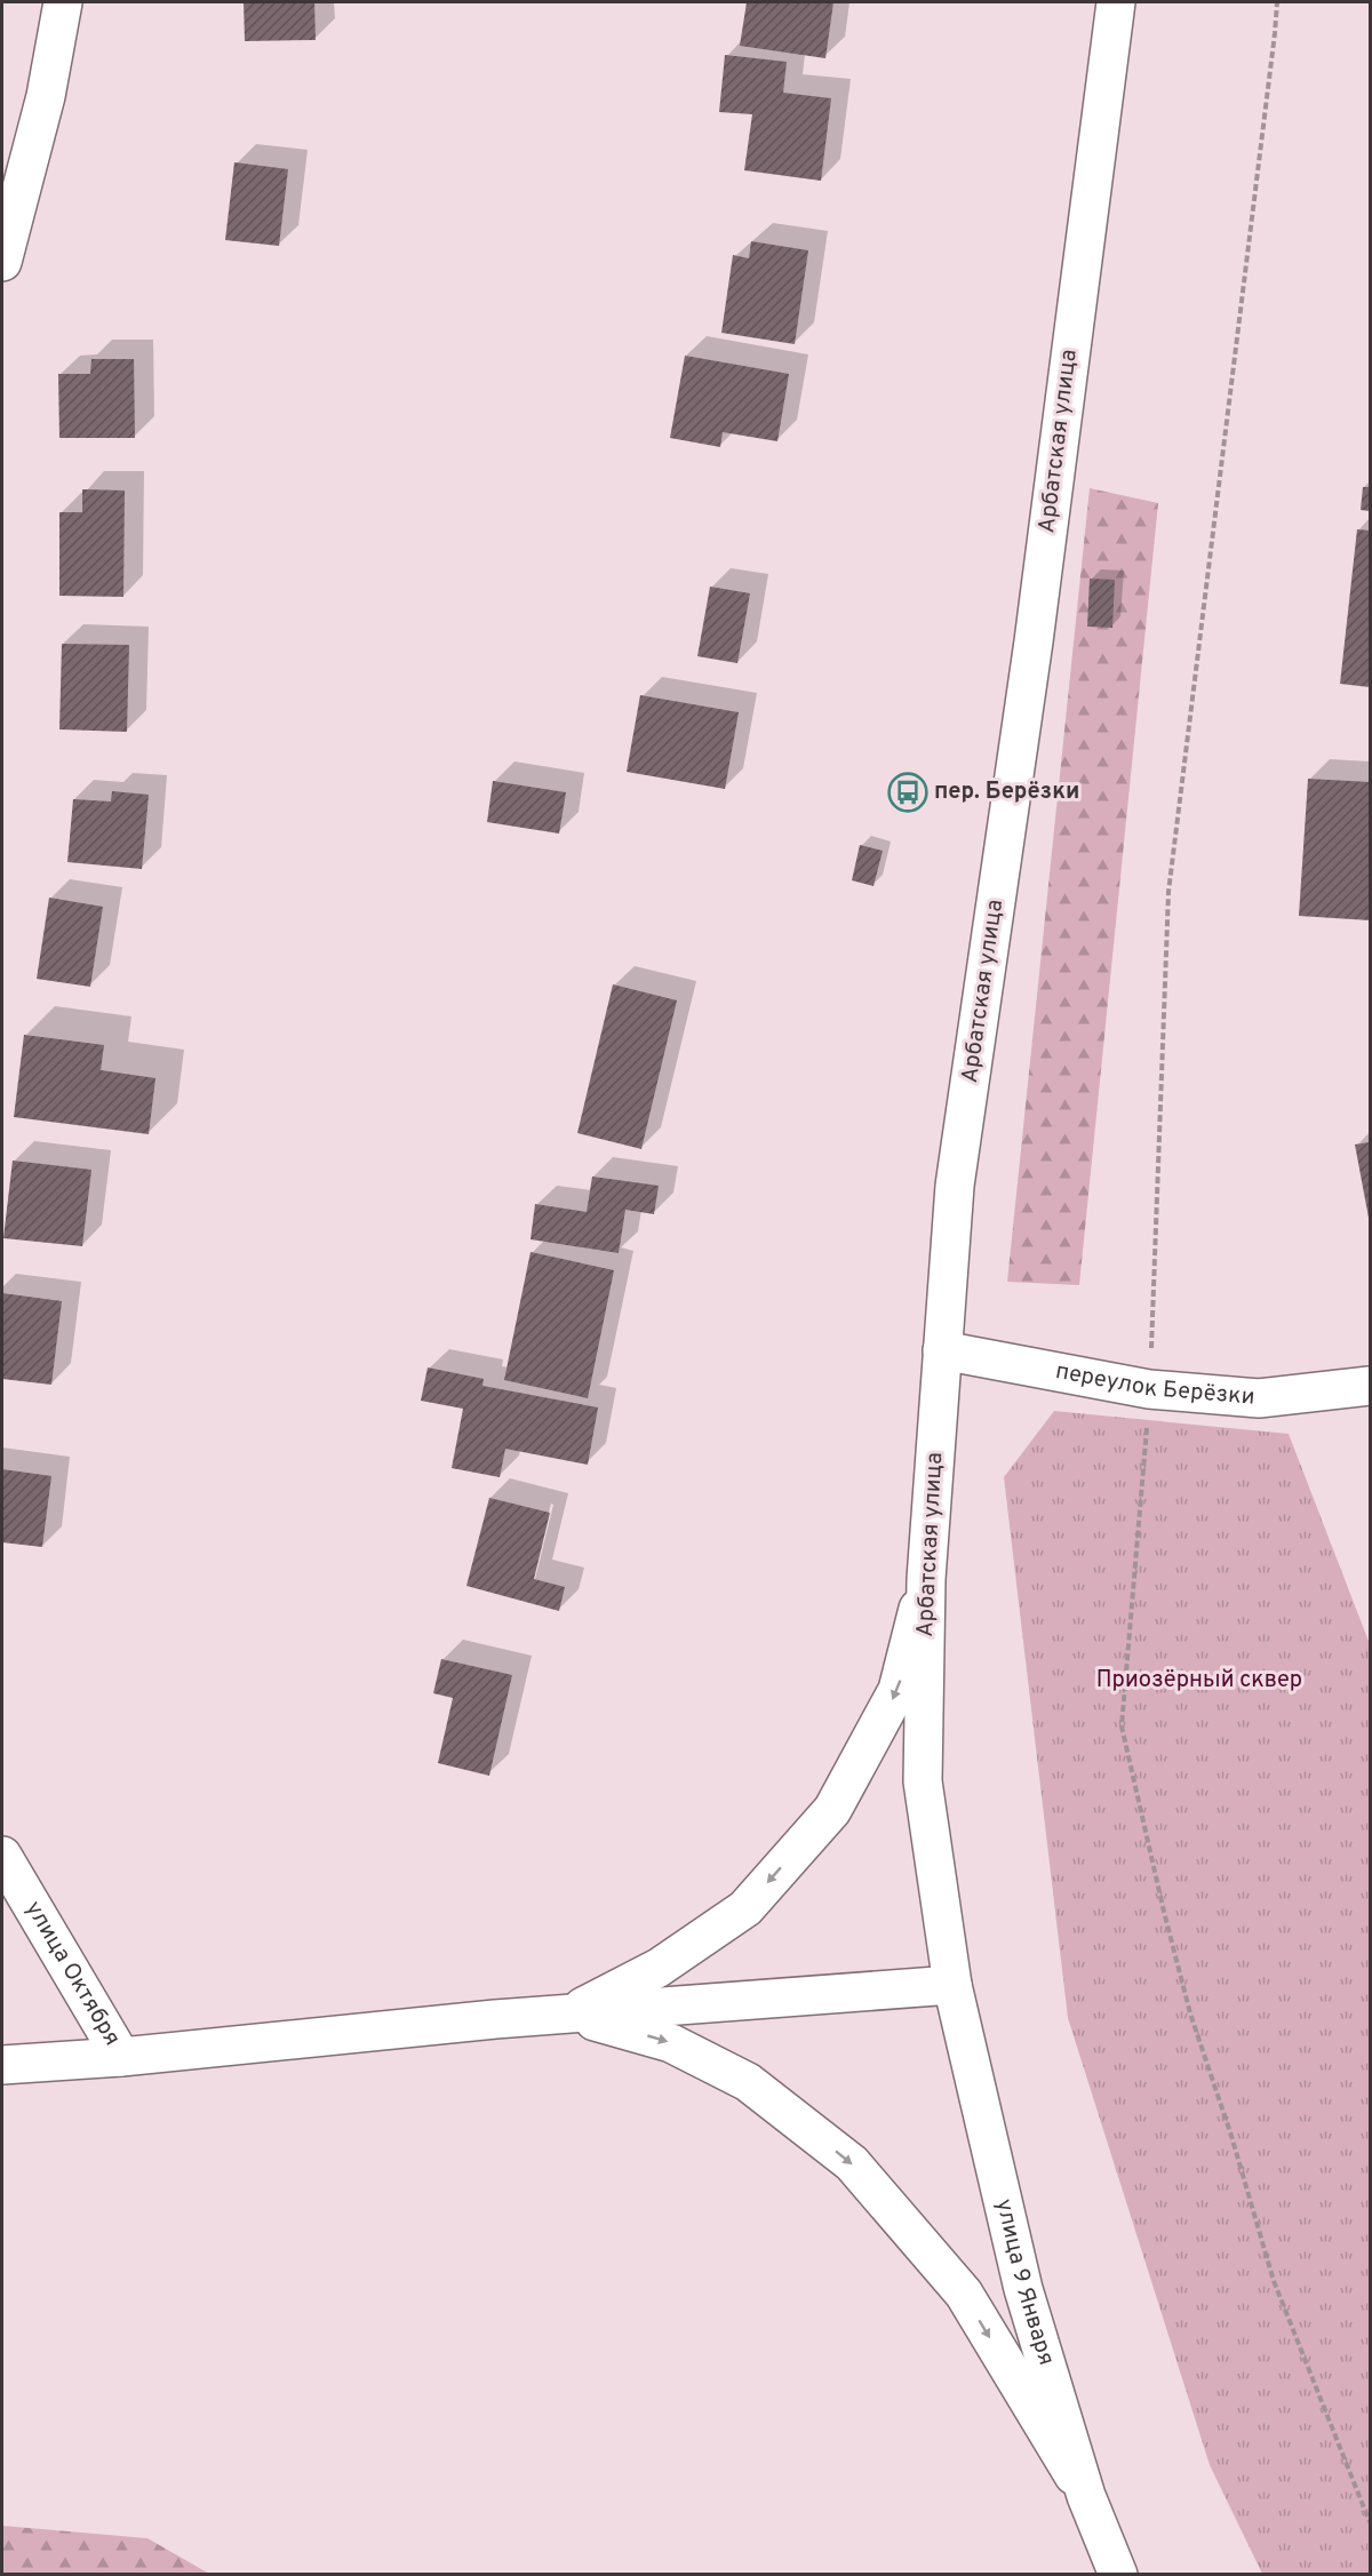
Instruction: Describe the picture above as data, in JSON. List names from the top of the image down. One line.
{"streets":{"street":["Арбатская улица","переулок Берёзки","улица Октября","улица 9 Января"]},"crossings":[["Арбатская улица","переулок Берёзки"],["Арбатская улица","улица 9 Января"]],"parks":["Приозёрный сквер"],"places":{"bus stop":["пер. Берёзки"]}}
